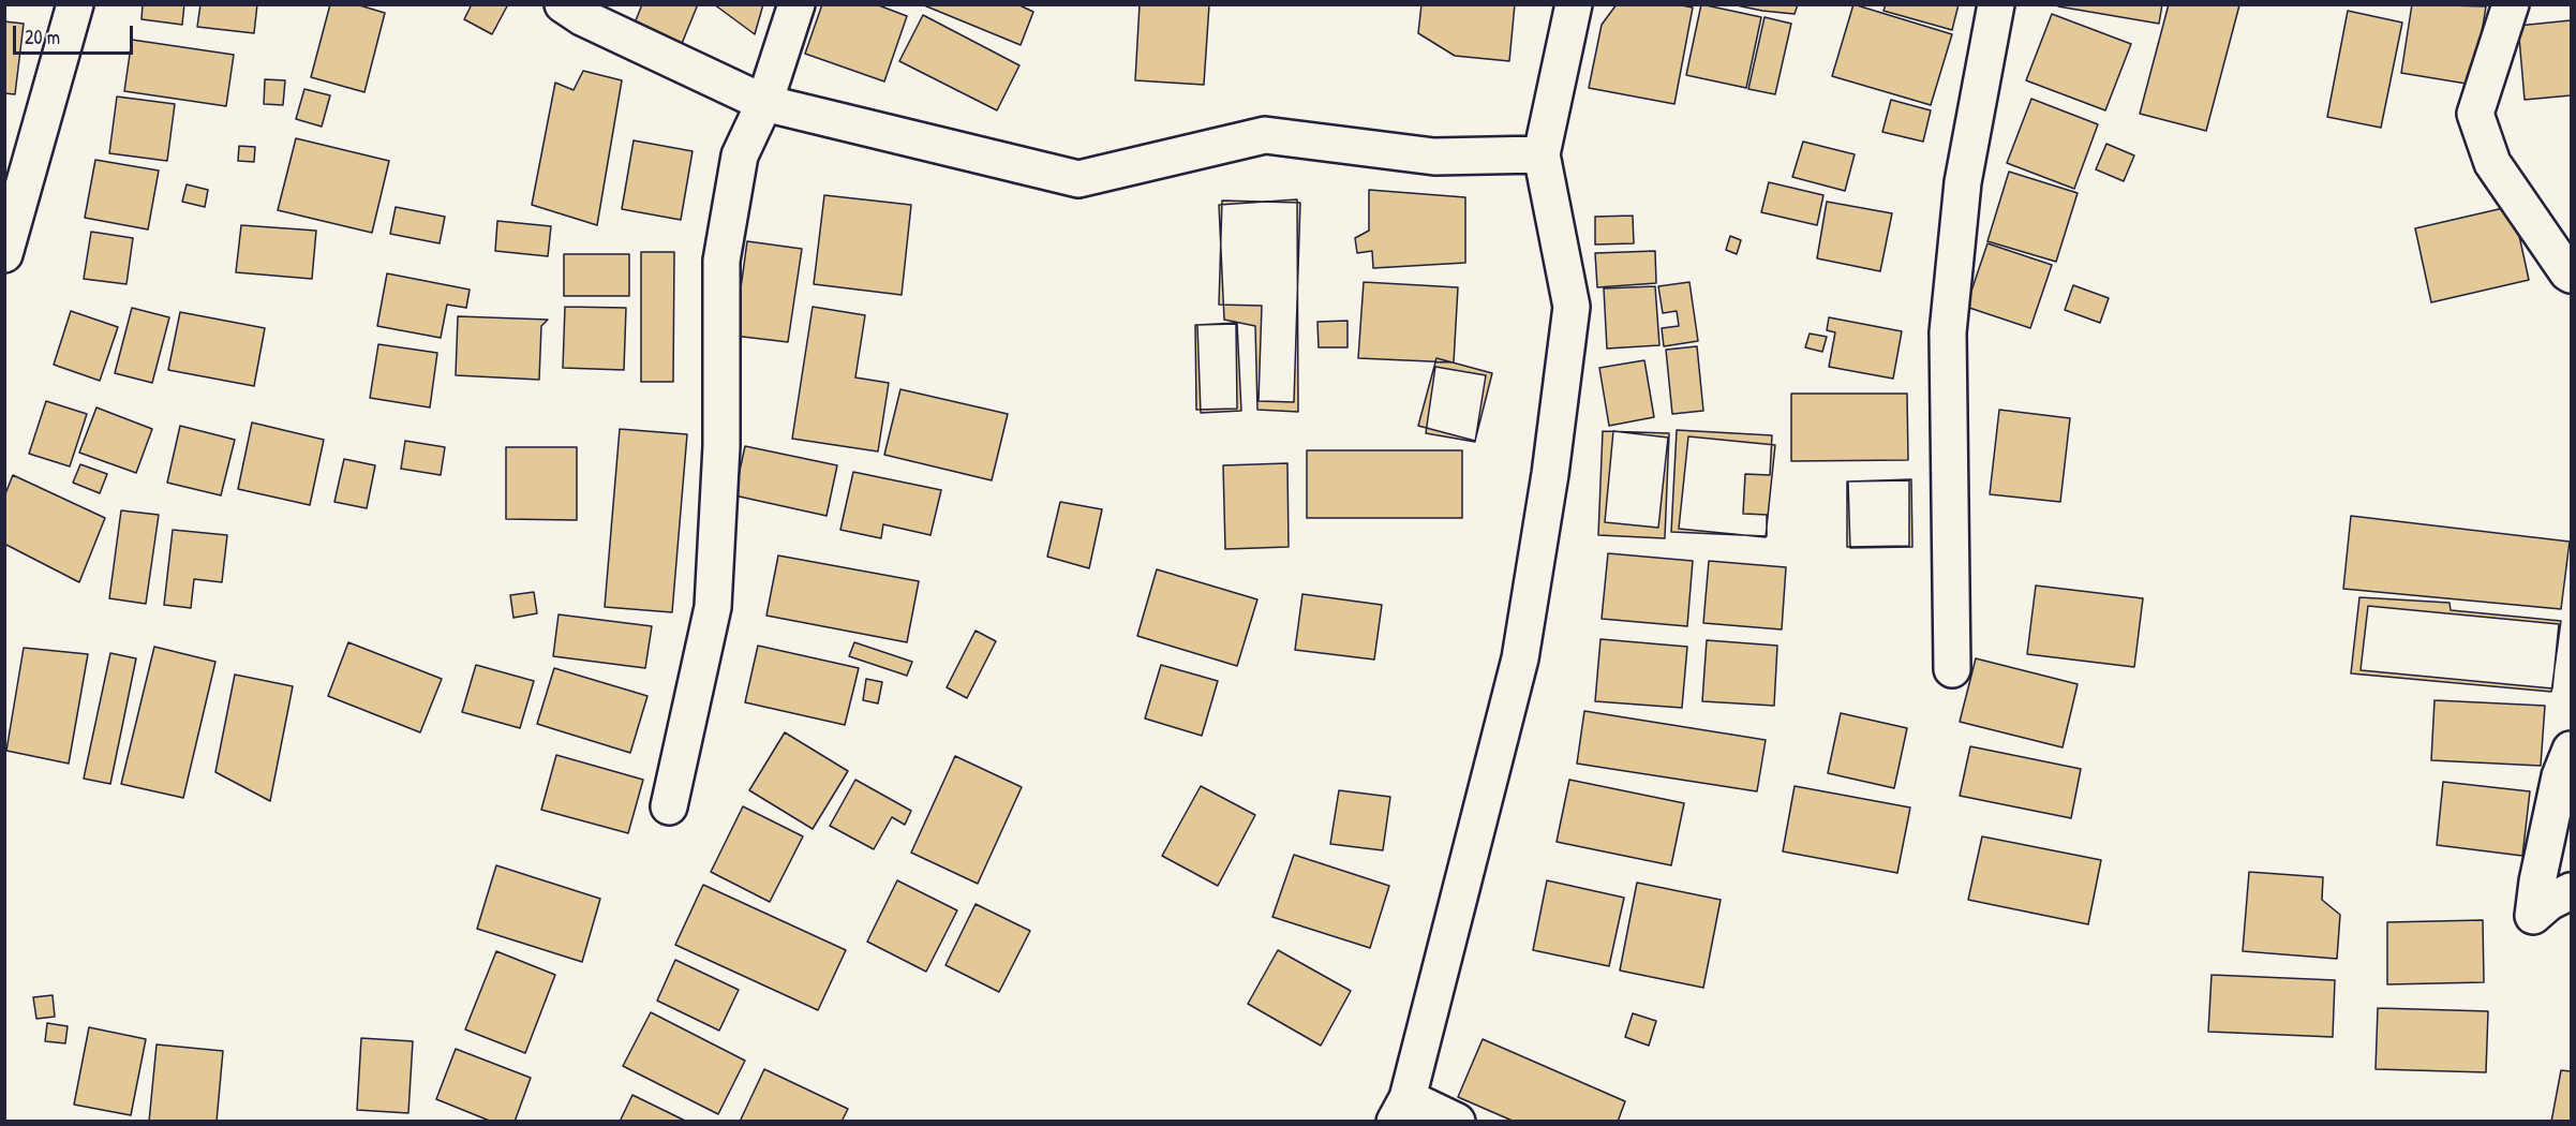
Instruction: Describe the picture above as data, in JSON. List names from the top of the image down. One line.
{"scale_bar":"20 m"}
